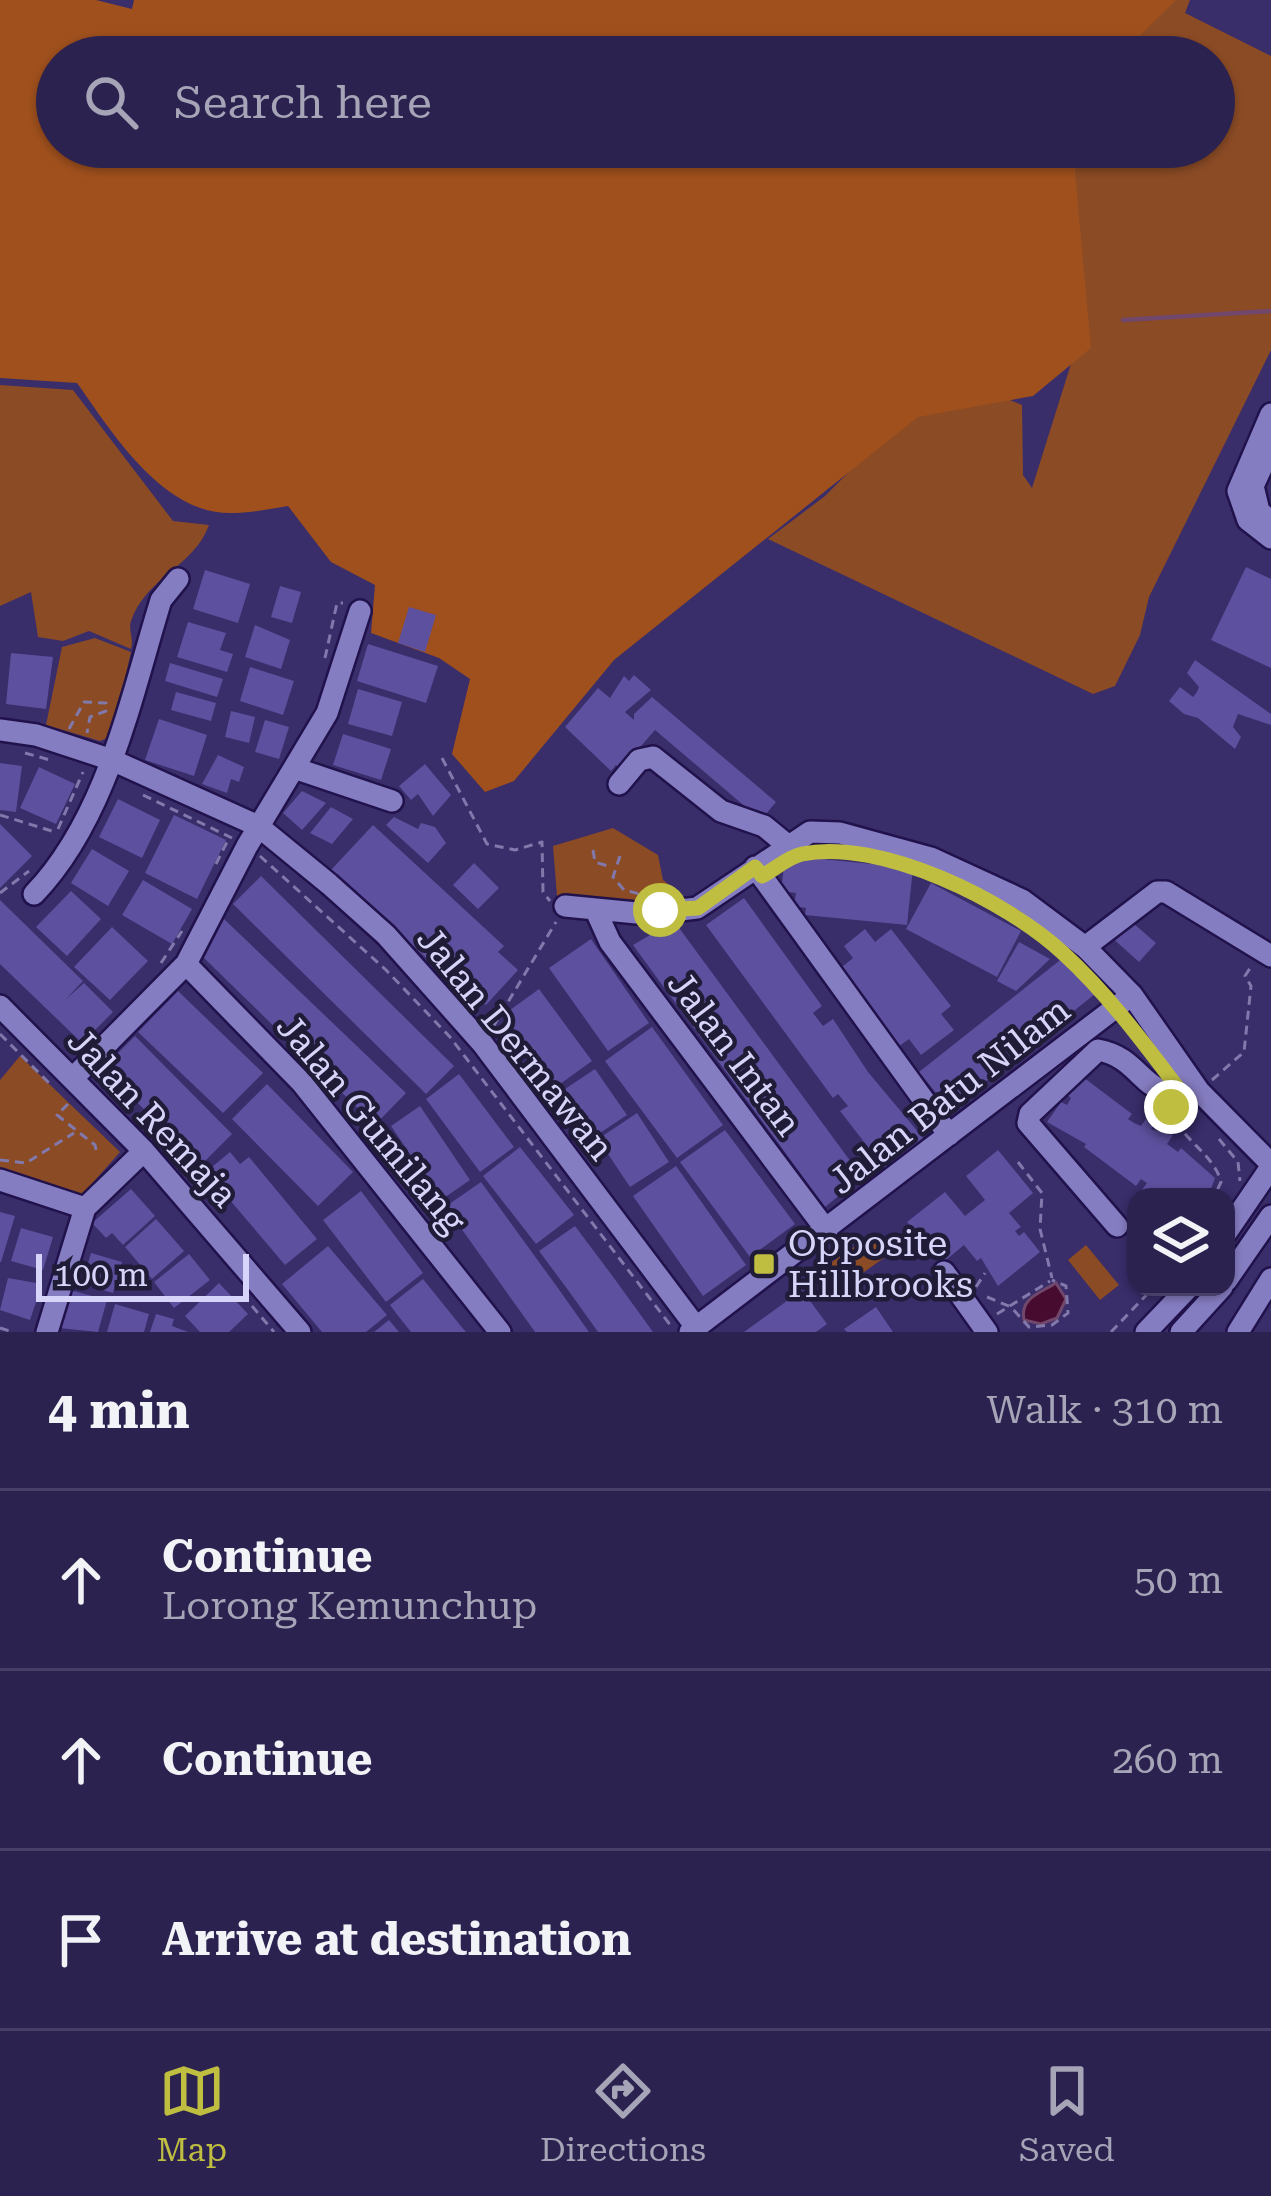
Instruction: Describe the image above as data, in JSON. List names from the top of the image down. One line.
{"streets":{"street":["Jalan Dermawan","Jalan Intan","Jalan Batu Nilam","Jalan Remaja","Jalan Gumilang"]},"crossings":[["Jalan Dermawan","Jalan Batu Nilam"],["Jalan Intan","Jalan Batu Nilam"]],"places":{"transit":["Opposite Hillbrooks"]},"scale_bar":"100 m","page":{"search":"Search here","scale":"100 m","heading":["4 min","Walk · 310 m"],"list":[["Continue","Lorong Kemunchup","50 m"],["Continue","260 m"],"Arrive at destination"],"nav":["Map","Directions","Saved"]}}
